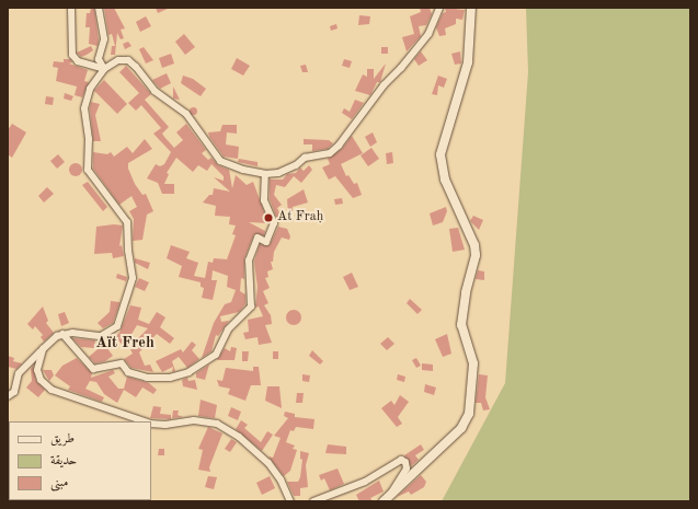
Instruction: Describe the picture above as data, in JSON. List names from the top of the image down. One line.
{"districts":["Aït Freh"],"places":["At Fraḥ"],"legend":["طريق","حديقة","مبنى"]}
